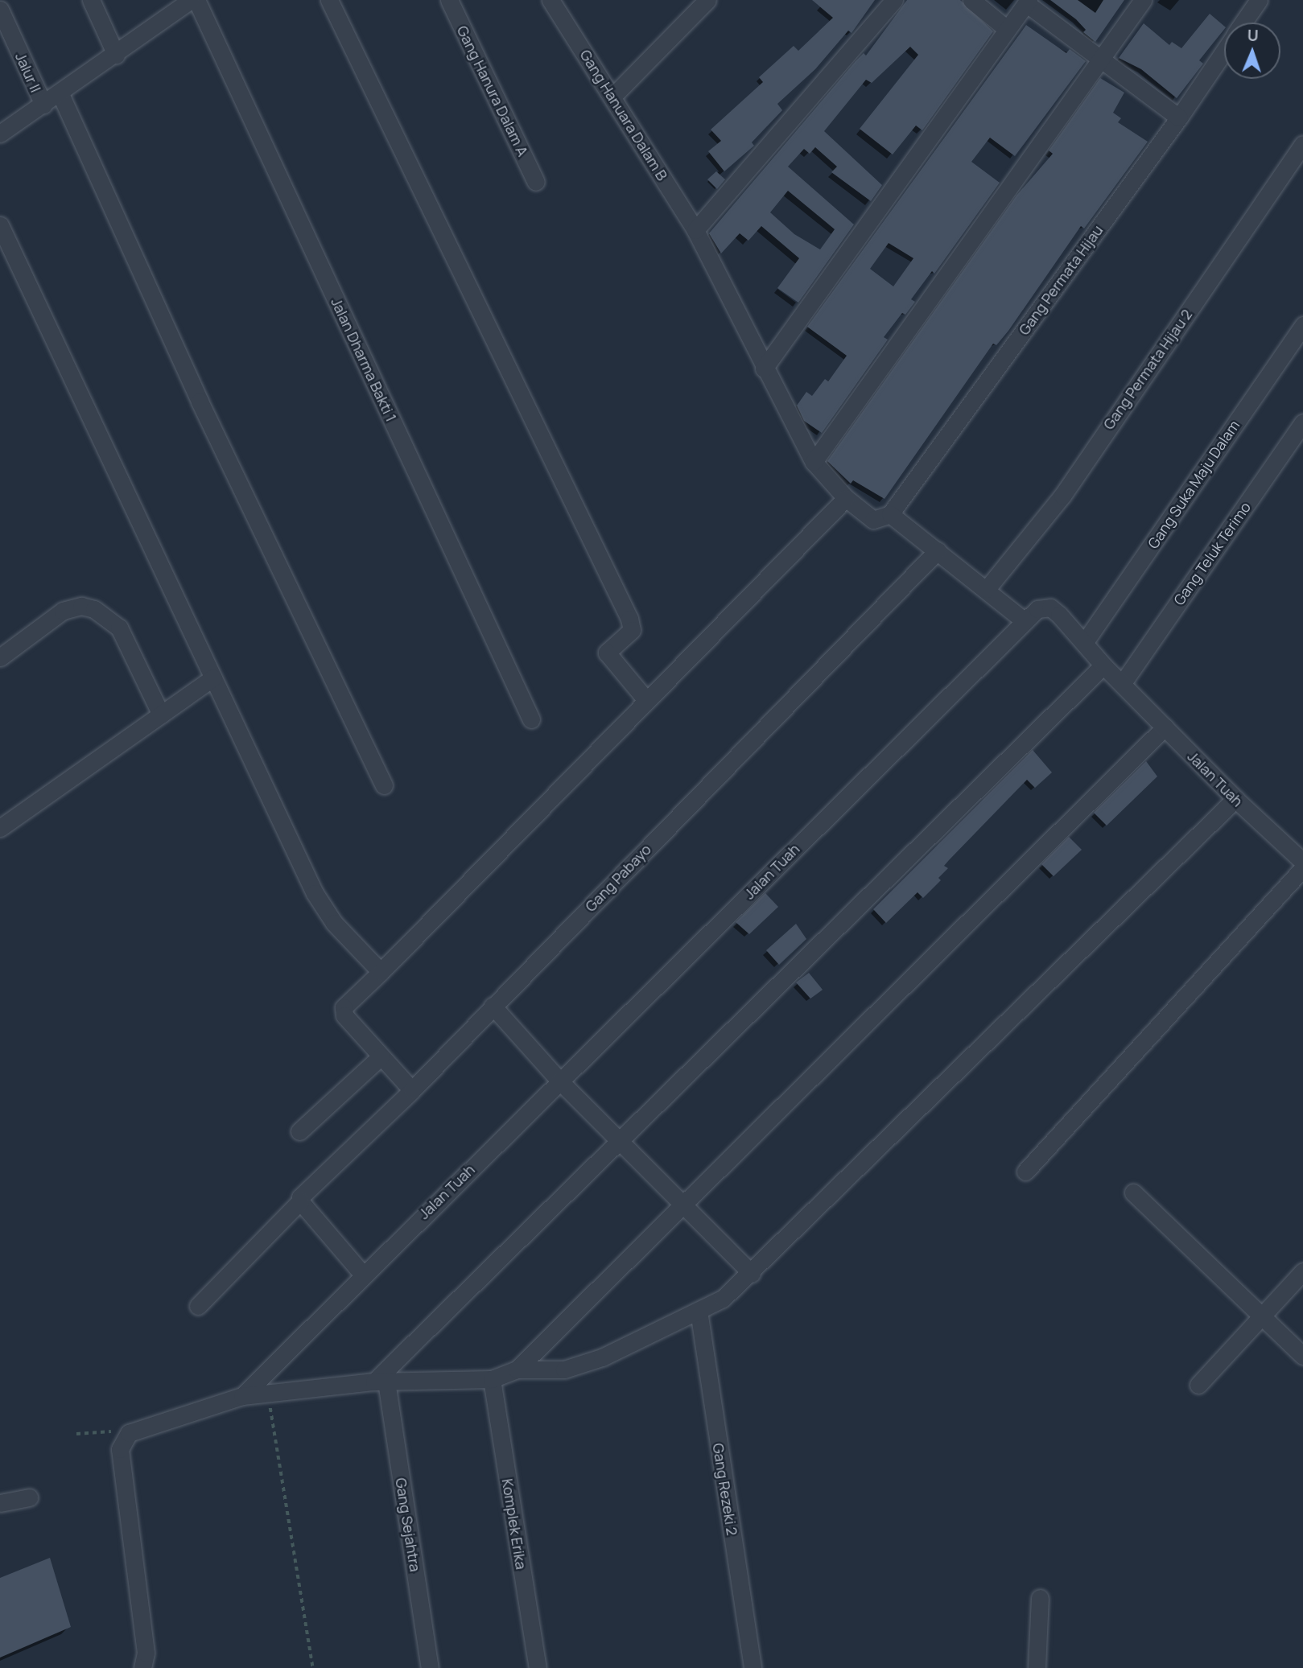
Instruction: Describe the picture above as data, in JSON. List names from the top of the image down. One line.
{"streets":{"street":["Jalur II","Gang Hanura Dalam A","Gang Hanuara Dalam B","Gang Permata Hijau","Jalan Dharma Bakti 1","Gang Permata Hijau 2","Gang Suka Maju Dalam","Gang Teluk Terimo","Jalan Tuah","Gang Pabayo","Gang Rezeki 2","Komplek Erika","Gang Sejahtra"]},"crossings":[["Gang Hanuara Dalam B","Gang Permata Hijau"],["Gang Hanuara Dalam B","Gang Permata Hijau 2"],["Gang Hanuara Dalam B","Jalan Tuah"],["Gang Hanuara Dalam B","Gang Pabayo"],["Gang Suka Maju Dalam","Jalan Tuah"],["Gang Teluk Terimo","Jalan Tuah"]],"north":"top"}
